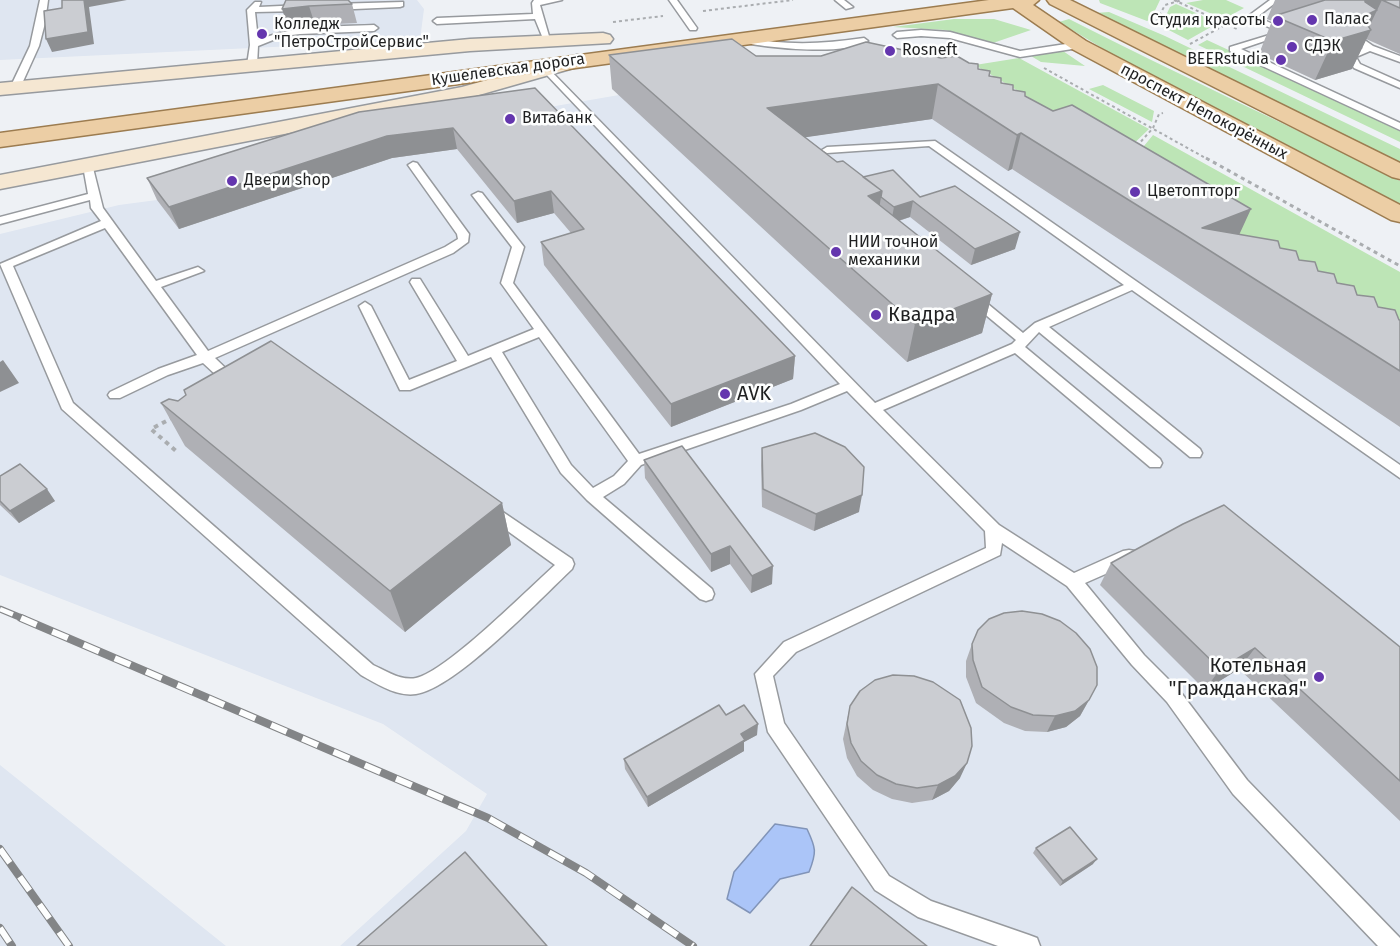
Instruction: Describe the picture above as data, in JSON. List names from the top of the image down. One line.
{"streets":{"main road":["Кушелевская дорога","проспект Непокорённых"]},"crossings":[["Кушелевская дорога","проспект Непокорённых"]],"places":["Палас","Студия красоты","Колледж \"ПетроСтройСервис\"","СДЭК","Rosneft","BEERstudia","Витабанк","Двери shop","Цветоптторг","НИИ точной механики","Квадра","AVK","Котельная \"Гражданская\""]}
